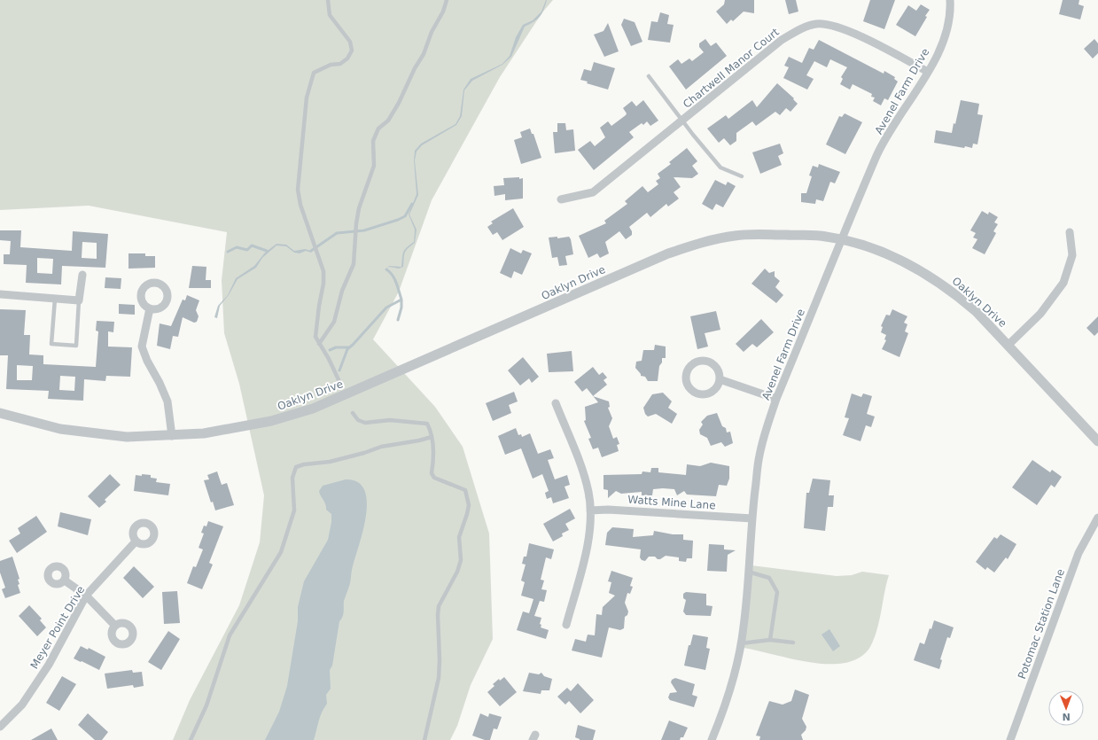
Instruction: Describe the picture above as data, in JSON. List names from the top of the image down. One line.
{"streets":{"street":["Chartwell Manor Court","Avenel Farm Drive","Oaklyn Drive","Watts Mine Lane","Potomac Station Lane","Meyer Point Drive"]},"crossings":[["Chartwell Manor Court","Avenel Farm Drive"],["Avenel Farm Drive","Oaklyn Drive"],["Avenel Farm Drive","Watts Mine Lane"]],"north":"bottom"}
